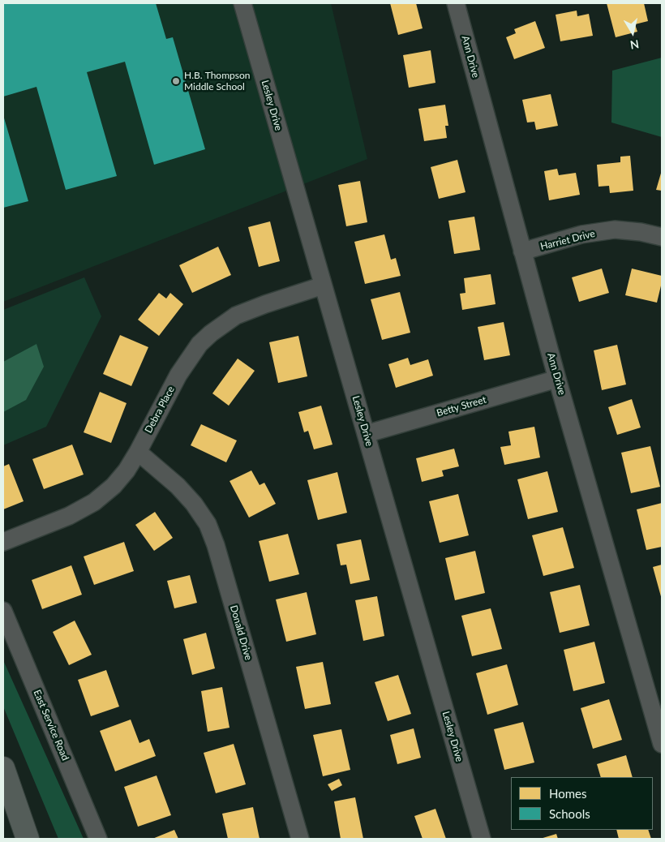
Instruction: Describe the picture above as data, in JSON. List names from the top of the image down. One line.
{"streets":{"street":["Ann Drive","Lesley Drive","Harriet Drive","Betty Street","Debra Place","Donald Drive","East Service Road"]},"crossings":[["Ann Drive","Harriet Drive"],["Ann Drive","Betty Street"],["Lesley Drive","Betty Street"],["Lesley Drive","Debra Place"],["Debra Place","Donald Drive"]],"places":["H.B. Thompson Middle School"],"legend":["Homes","Schools"],"north":"bottom"}
